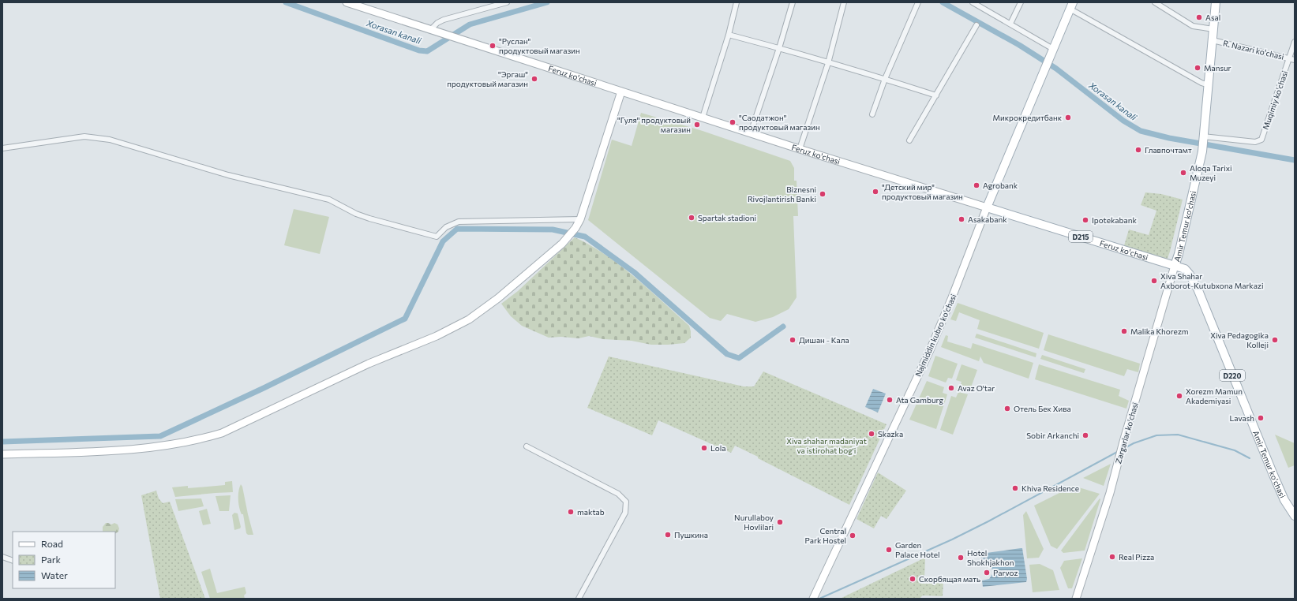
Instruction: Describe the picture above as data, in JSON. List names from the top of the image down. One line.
{"streets":{"main road":["Feruz ko'chasi","Amir Temur ko'chasi","D215","Najmiddin kubro ko'chasi","D220","Zargarlar ko'chasi"],"street":["R. Nazari ko'chasi","Muqimiy ko'chasi"]},"crossings":[["R. Nazari ko'chasi","Muqimiy ko'chasi"],["Feruz ko'chasi","Amir Temur ko'chasi"],["Feruz ko'chasi","Najmiddin kubro ko'chasi"],["Feruz ko'chasi","Zargarlar ko'chasi"],["Muqimiy ko'chasi","Amir Temur ko'chasi"],["Amir Temur ko'chasi","Zargarlar ko'chasi"]],"water":["Xorasan kanali"],"parks":["Xiva shahar madaniyat va istirohat bogʻi"],"places":["Asal","\"Руслан\" продуктовый магазин","Mansur","\"Эргаш\" продуктовый магазин","Микрокредитбанк","\"Саодатжон\" продуктовый магазин","\"Гуля\" продуктовый магазин","Главпочтамт","Aloqa Tarixi Muzeyi","Agrobank","\"Детский мир\" продуктовый магазин","Biznesni Rivojlantirish Banki","Spartak stadioni","Asakabank","Ipotekabank","Xiva Shahar Axborot-Kutubxona Markazi","Malika Khorezm","Дишан - Кала","Xiva Pedagogika Kolleji","Avaz O'tar","Xorezm Mamun Akademiyasi","Ata Gamburg","Отель Бек Хива","Lavash","Skazka","Sobir Arkanchi","Lola","Khiva Residence","maktab","Nurullaboy Hovlilari","Пушкина","Central Park Hostel","Garden Palace Hotel","Real Pizza","Hotel Shokhjakhon","Parvoz","Скорбящая мать"],"legend":["Road","Park","Water"]}
